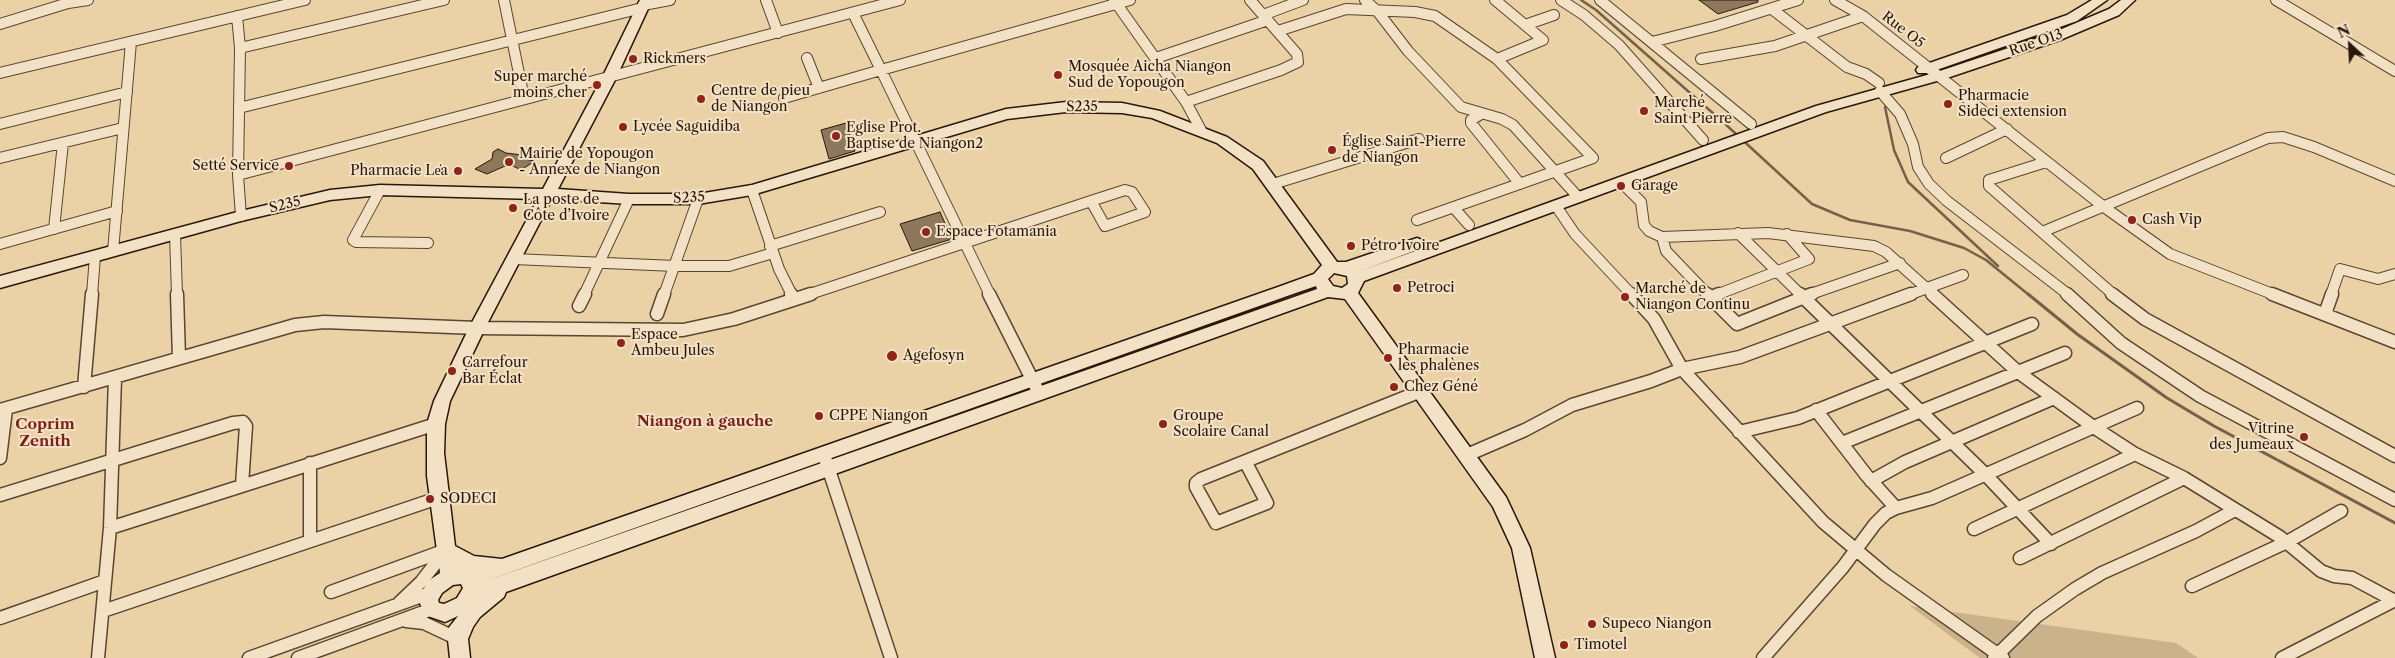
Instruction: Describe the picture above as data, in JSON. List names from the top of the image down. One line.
{"streets":{"main road":["Rue O13","S235"],"street":["Rue O5"]},"crossings":[["Rue O5","Rue O13"]],"districts":["Niangon à gauche","Coprim Zenith"],"places":["Rickmers","Mosquée Aicha Niangon Sud de Yopougon","Super marché moins cher","Centre de pieu de Niangon","Pharmacie Sideci extension","Marché Saint Pierre","Lycée Saguidiba","Eglise Prot. Baptise de Niangon2","Église Saint-Pierre de Niangon","Mairie de Yopougon - Annexe de Niangon","Setté Service","Pharmacie Le̓a","Garage","La poste de Côte d’Ivoire","Cash Vip","Espace Fotamania","Pétro Ivoire","Petroci","Marché de Niangon Continu","Espace Ambeu Jules","Agefosyn","Pharmacie les phalènes","Carrefour Bar Éclat","Chez Géné","CPPE Niangon","Groupe Scolaire Canal","Vitrine des Jumeaux","SODECI","Supeco Niangon","Timotel"],"north":"top left"}
